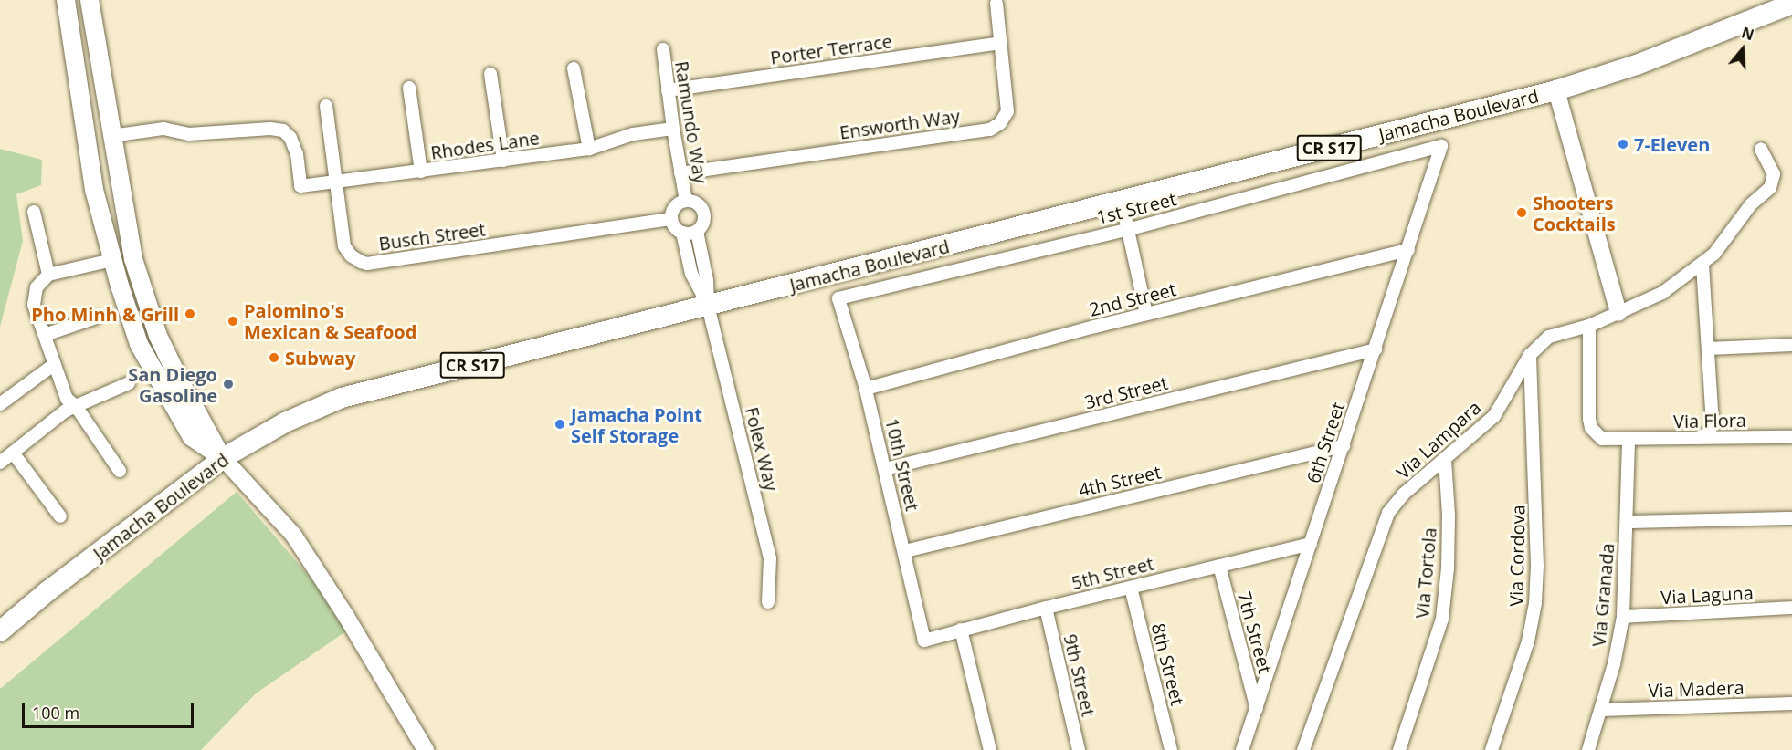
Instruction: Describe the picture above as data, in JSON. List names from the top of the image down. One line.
{"streets":{"main road":["Jamacha Boulevard","CR S17"],"street":["Porter Terrace","Ramundo Way","Ensworth Way","Rhodes Lane","1st Street","Busch Street","2nd Street","3rd Street","Via Flora","Via Lampara","6th Street","Folex Way","10th Street","4th Street","Via Cordova","5th Street","Via Tortola","Via Granada","Via Laguna","7th Street","8th Street","9th Street","Via Madera"]},"crossings":[["Porter Terrace","Ramundo Way"],["Porter Terrace","Ensworth Way"],["Jamacha Boulevard","Ramundo Way"],["Jamacha Boulevard","Folex Way"],["Ramundo Way","Ensworth Way"],["Ramundo Way","Rhodes Lane"],["Ramundo Way","Busch Street"],["Ramundo Way","Folex Way"],["Rhodes Lane","Busch Street"],["1st Street","6th Street"],["1st Street","10th Street"],["2nd Street","6th Street"],["2nd Street","10th Street"],["3rd Street","6th Street"],["3rd Street","10th Street"],["Via Flora","Via Lampara"],["Via Flora","Via Granada"],["Via Lampara","Via Cordova"],["Via Lampara","Via Tortola"],["6th Street","4th Street"],["6th Street","5th Street"],["6th Street","7th Street"],["10th Street","4th Street"],["10th Street","5th Street"],["5th Street","7th Street"],["5th Street","8th Street"],["5th Street","9th Street"],["Via Granada","Via Laguna"],["Via Granada","Via Madera"]],"places":["7-Eleven","Shooters Cocktails","Pho Minh & Grill","Palomino's Mexican & Seafood","Subway","San Diego Gasoline","Jamacha Point Self Storage"],"scale_bar":"100 m","north":"top"}
